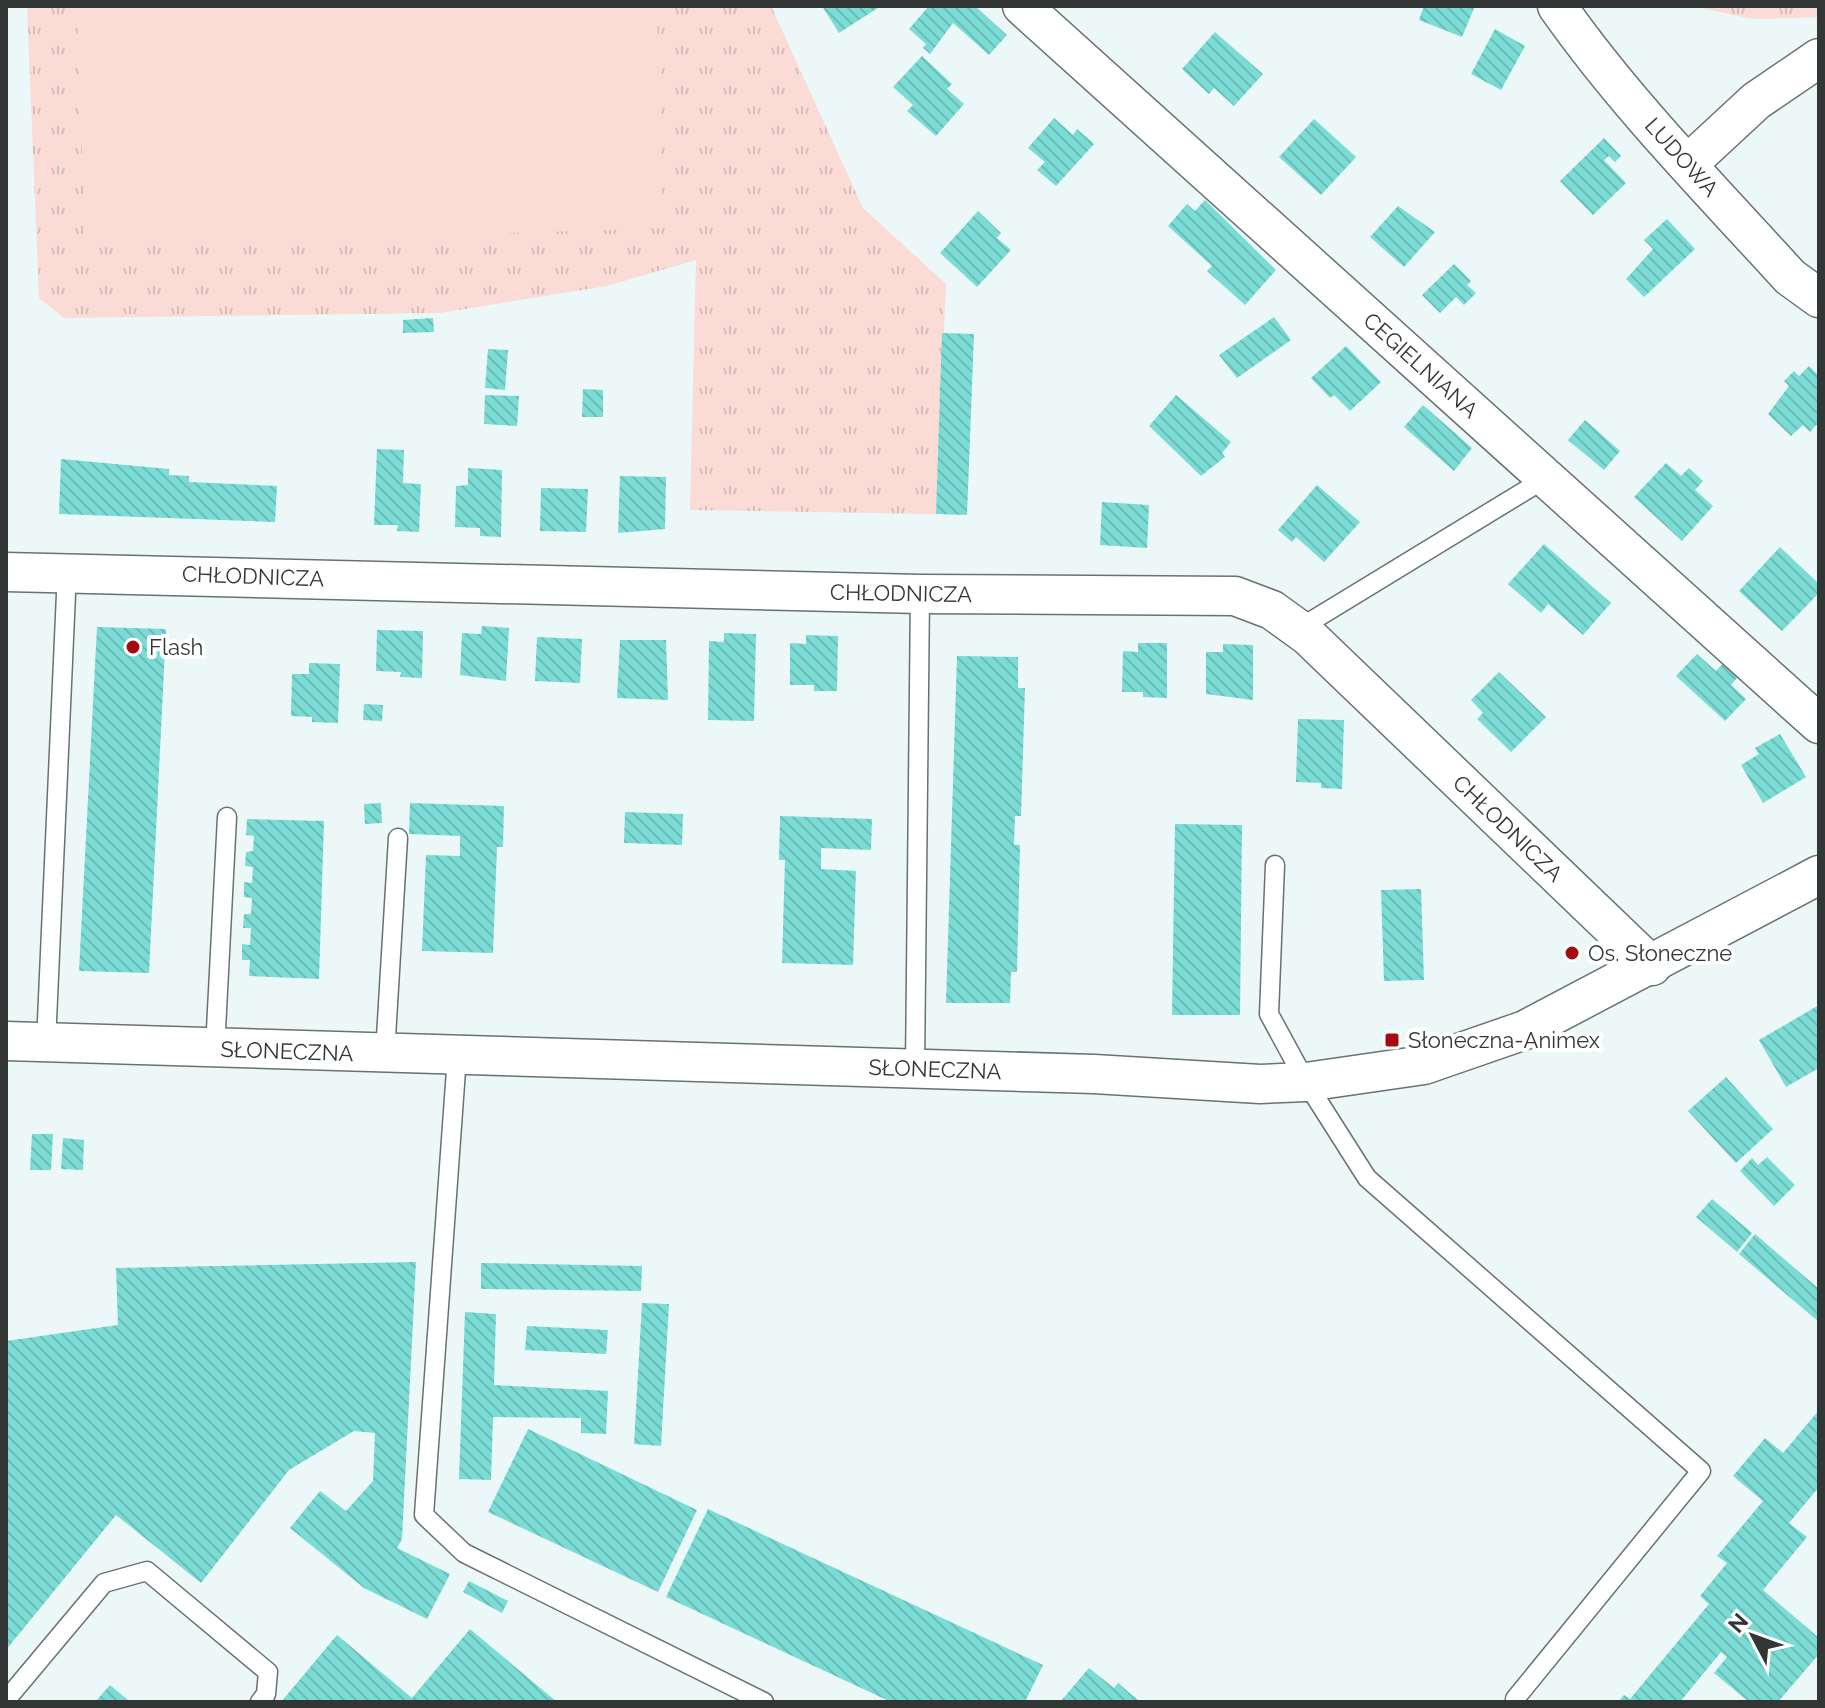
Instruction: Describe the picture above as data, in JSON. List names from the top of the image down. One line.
{"streets":{"street":["LUDOWA","CEGIELNIANA","CHŁODNICZA","SŁONECZNA"]},"crossings":[["CHŁODNICZA","SŁONECZNA"]],"places":{"other":["Flash","Os. Słoneczne"],"transit":["Słoneczna-Animex"]},"north":"top left"}
